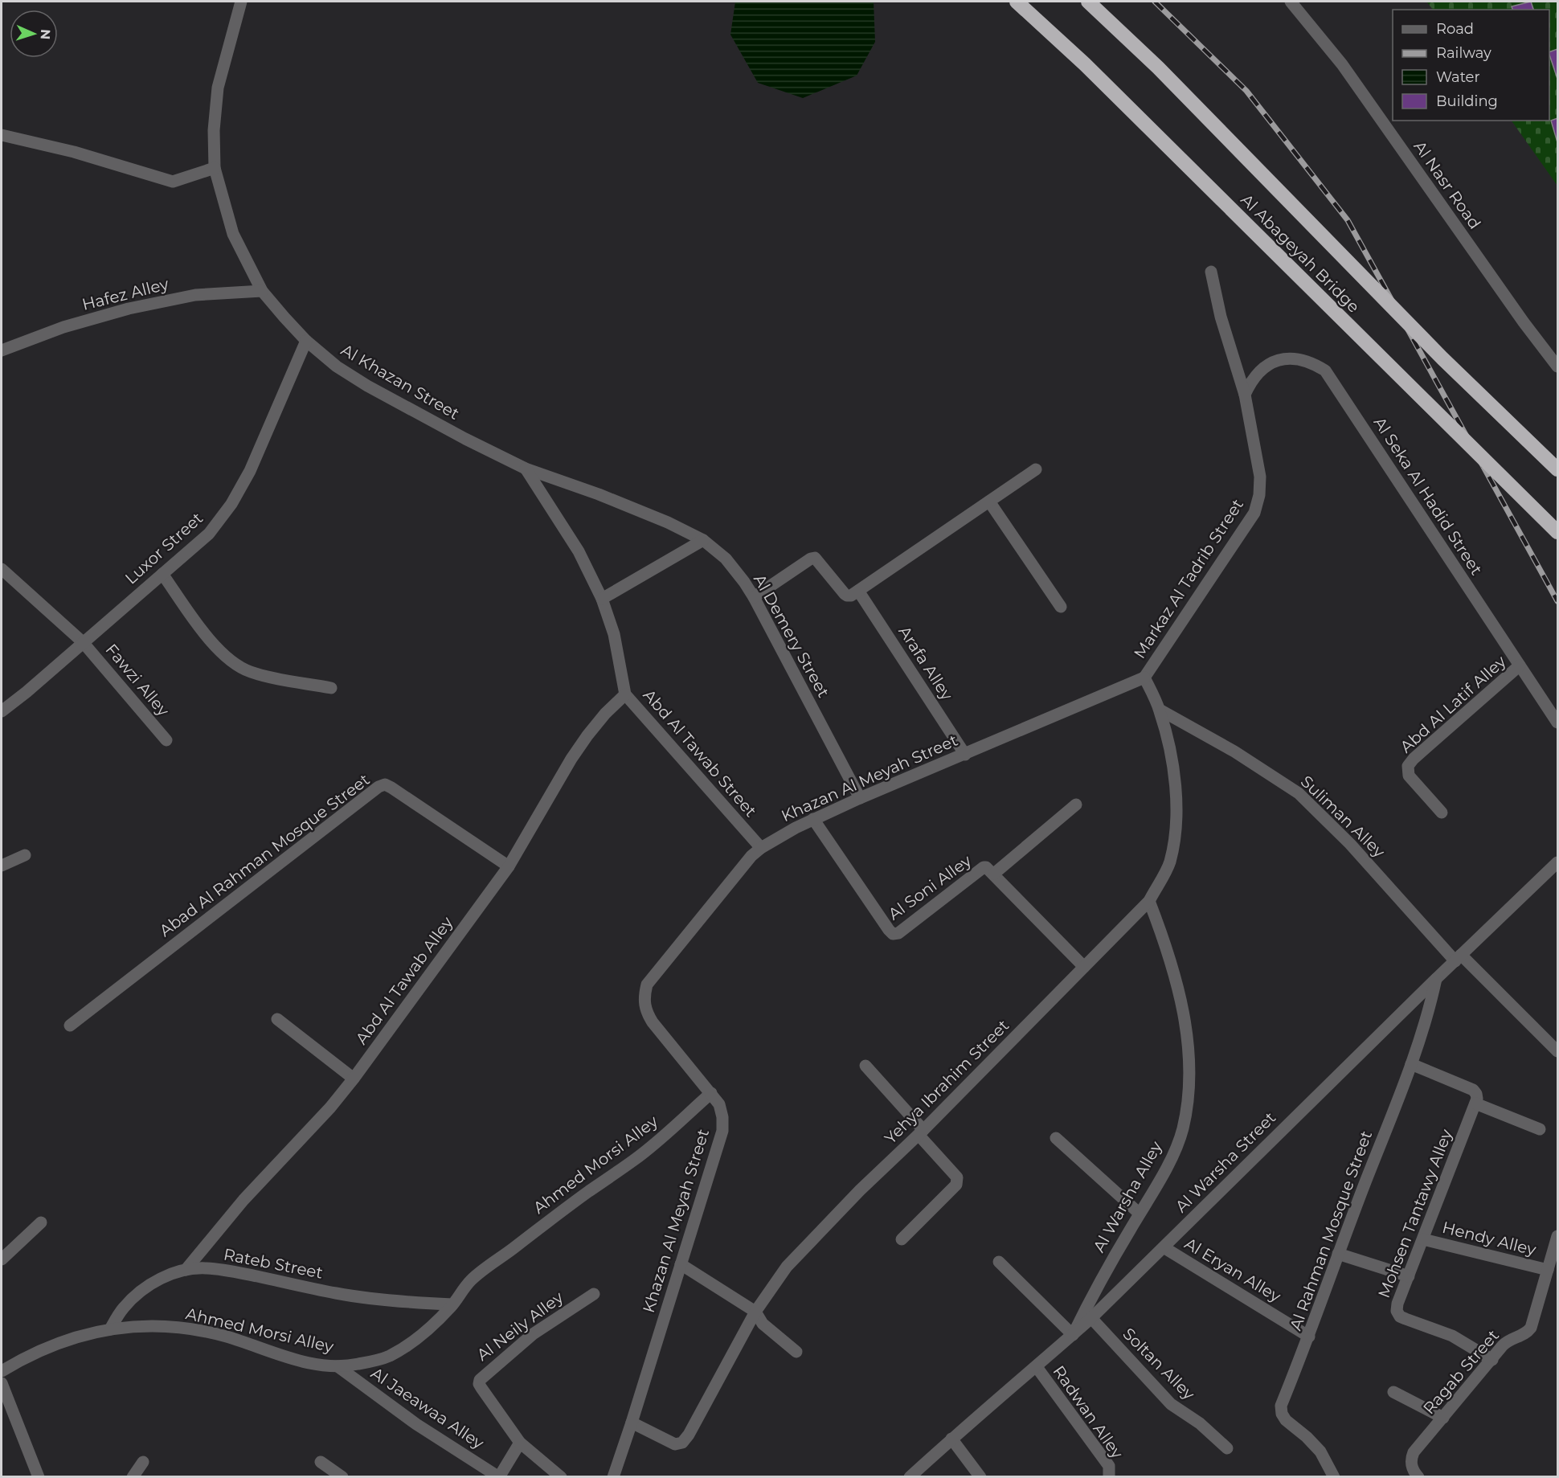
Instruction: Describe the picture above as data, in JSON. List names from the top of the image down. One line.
{"streets":{"highway":["Al Abageyah Bridge"],"street":["Al Nasr Road","Hafez Alley","Al Khazan Street","Al Seka Al Hadid Street","Luxor Street","Markaz Al Tadrib Street","Al Demery Street","Arafa Alley","Fawzi Alley","Abd Al Latif Alley","Abd Al Tawab Street","Khazan Al Meyah Street","Suliman Alley","Abad Al Rahman Mosque Street","Al Soni Alley","Abd Al Tawab Alley","Yehya Ibrahim Street","Al Warsha Street","Ahmed Morsi Alley","Al Warsha Alley","Mohsen Tantawy Alley","Al Rahman Mosque Street","Hendy Alley","Rateb Street","Al Eryan Alley","Al Neily Alley","Soltan Alley","Ragab Street","Al Jaeawaa Alley","Radwan Alley"]},"crossings":[["Hafez Alley","Al Khazan Street"],["Al Khazan Street","Luxor Street"],["Al Khazan Street","Al Demery Street"],["Al Khazan Street","Abd Al Tawab Street"],["Al Seka Al Hadid Street","Markaz Al Tadrib Street"],["Al Seka Al Hadid Street","Abd Al Latif Alley"],["Luxor Street","Fawzi Alley"],["Markaz Al Tadrib Street","Khazan Al Meyah Street"],["Markaz Al Tadrib Street","Yehya Ibrahim Street"],["Al Demery Street","Abd Al Tawab Street"],["Al Demery Street","Khazan Al Meyah Street"],["Arafa Alley","Khazan Al Meyah Street"],["Abd Al Tawab Street","Khazan Al Meyah Street"],["Abd Al Tawab Street","Abd Al Tawab Alley"],["Khazan Al Meyah Street","Al Soni Alley"],["Khazan Al Meyah Street","Yehya Ibrahim Street"],["Khazan Al Meyah Street","Ahmed Morsi Alley"],["Suliman Alley","Yehya Ibrahim Street"],["Suliman Alley","Al Warsha Street"],["Abad Al Rahman Mosque Street","Abd Al Tawab Alley"],["Al Soni Alley","Yehya Ibrahim Street"],["Abd Al Tawab Alley","Rateb Street"],["Yehya Ibrahim Street","Al Warsha Alley"],["Al Warsha Street","Al Warsha Alley"],["Al Warsha Street","Al Rahman Mosque Street"],["Al Warsha Street","Al Eryan Alley"],["Al Warsha Street","Soltan Alley"],["Al Warsha Street","Radwan Alley"],["Ahmed Morsi Alley","Rateb Street"],["Ahmed Morsi Alley","Al Jaeawaa Alley"],["Mohsen Tantawy Alley","Hendy Alley"],["Mohsen Tantawy Alley","Ragab Street"],["Al Rahman Mosque Street","Al Eryan Alley"],["Hendy Alley","Ragab Street"]],"legend":["Road","Railway","Water","Building"],"north":"right"}
